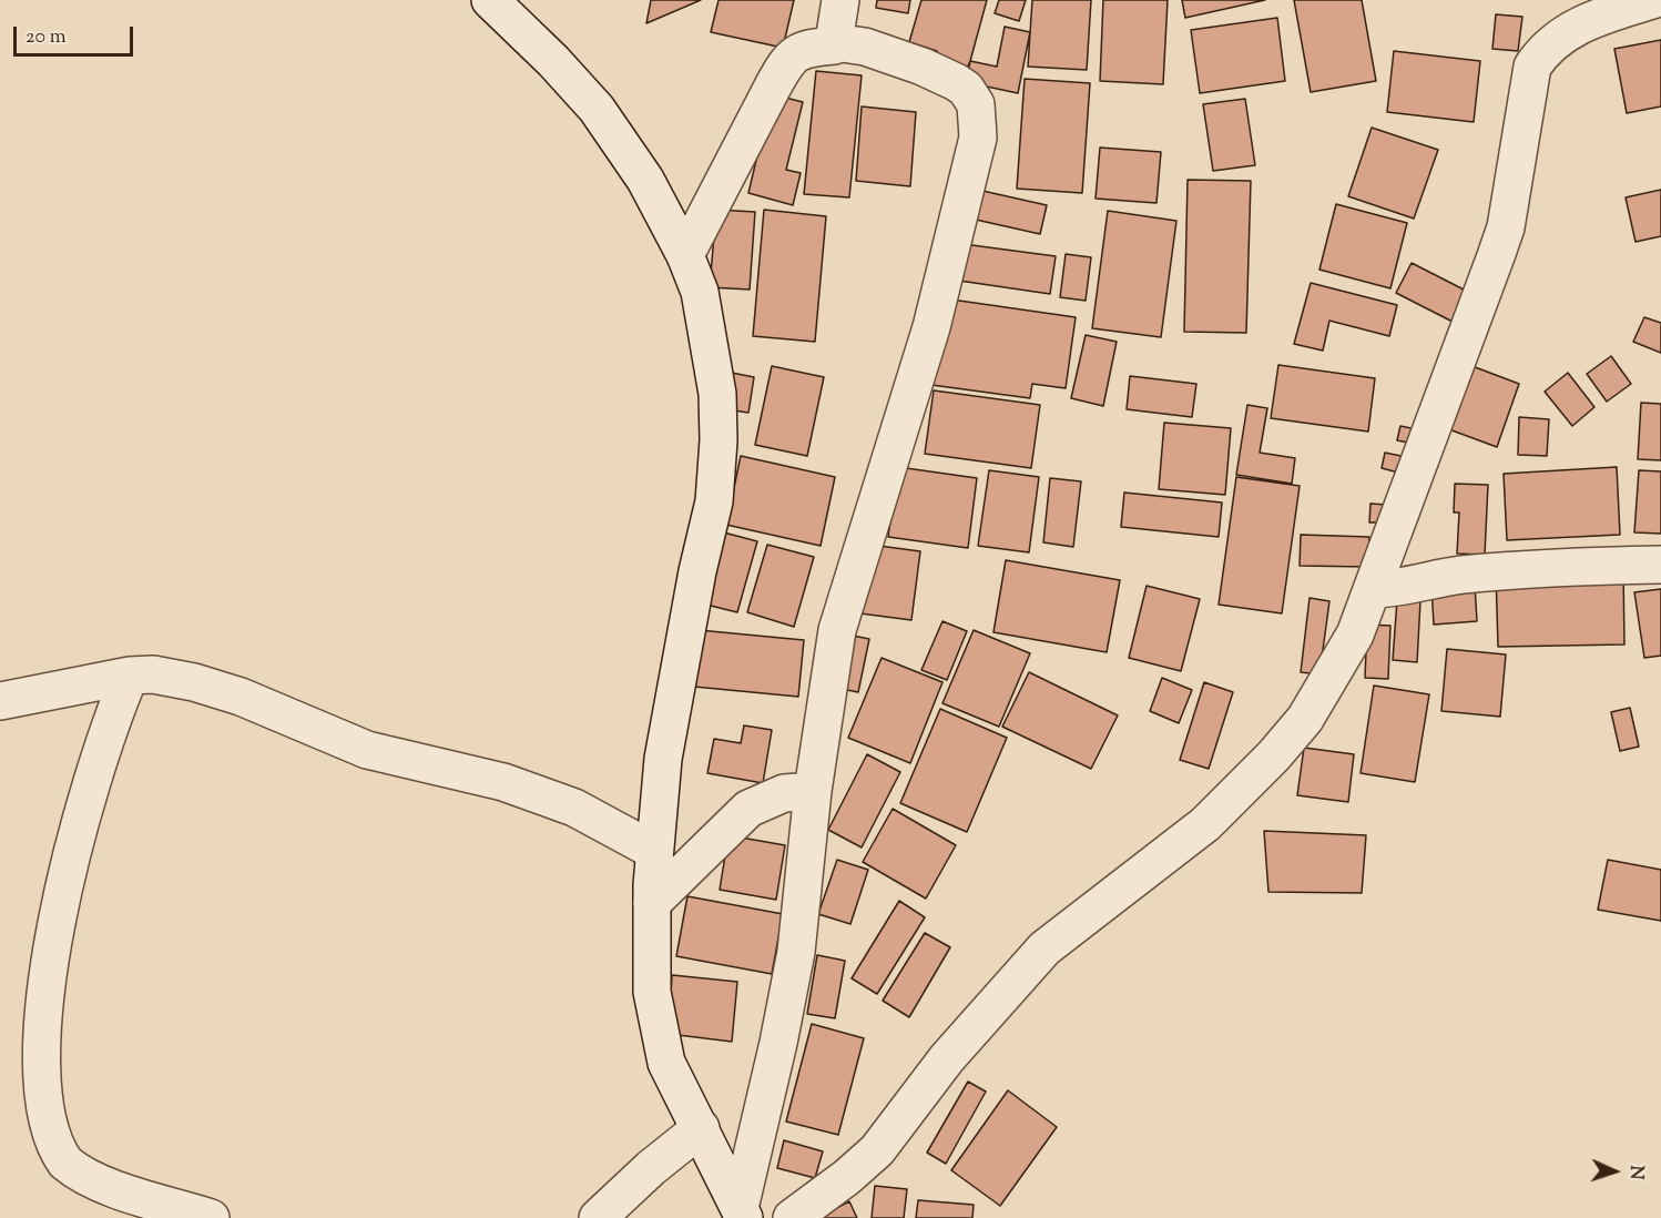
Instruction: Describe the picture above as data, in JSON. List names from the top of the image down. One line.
{"scale_bar":"20 m","north":"right"}
